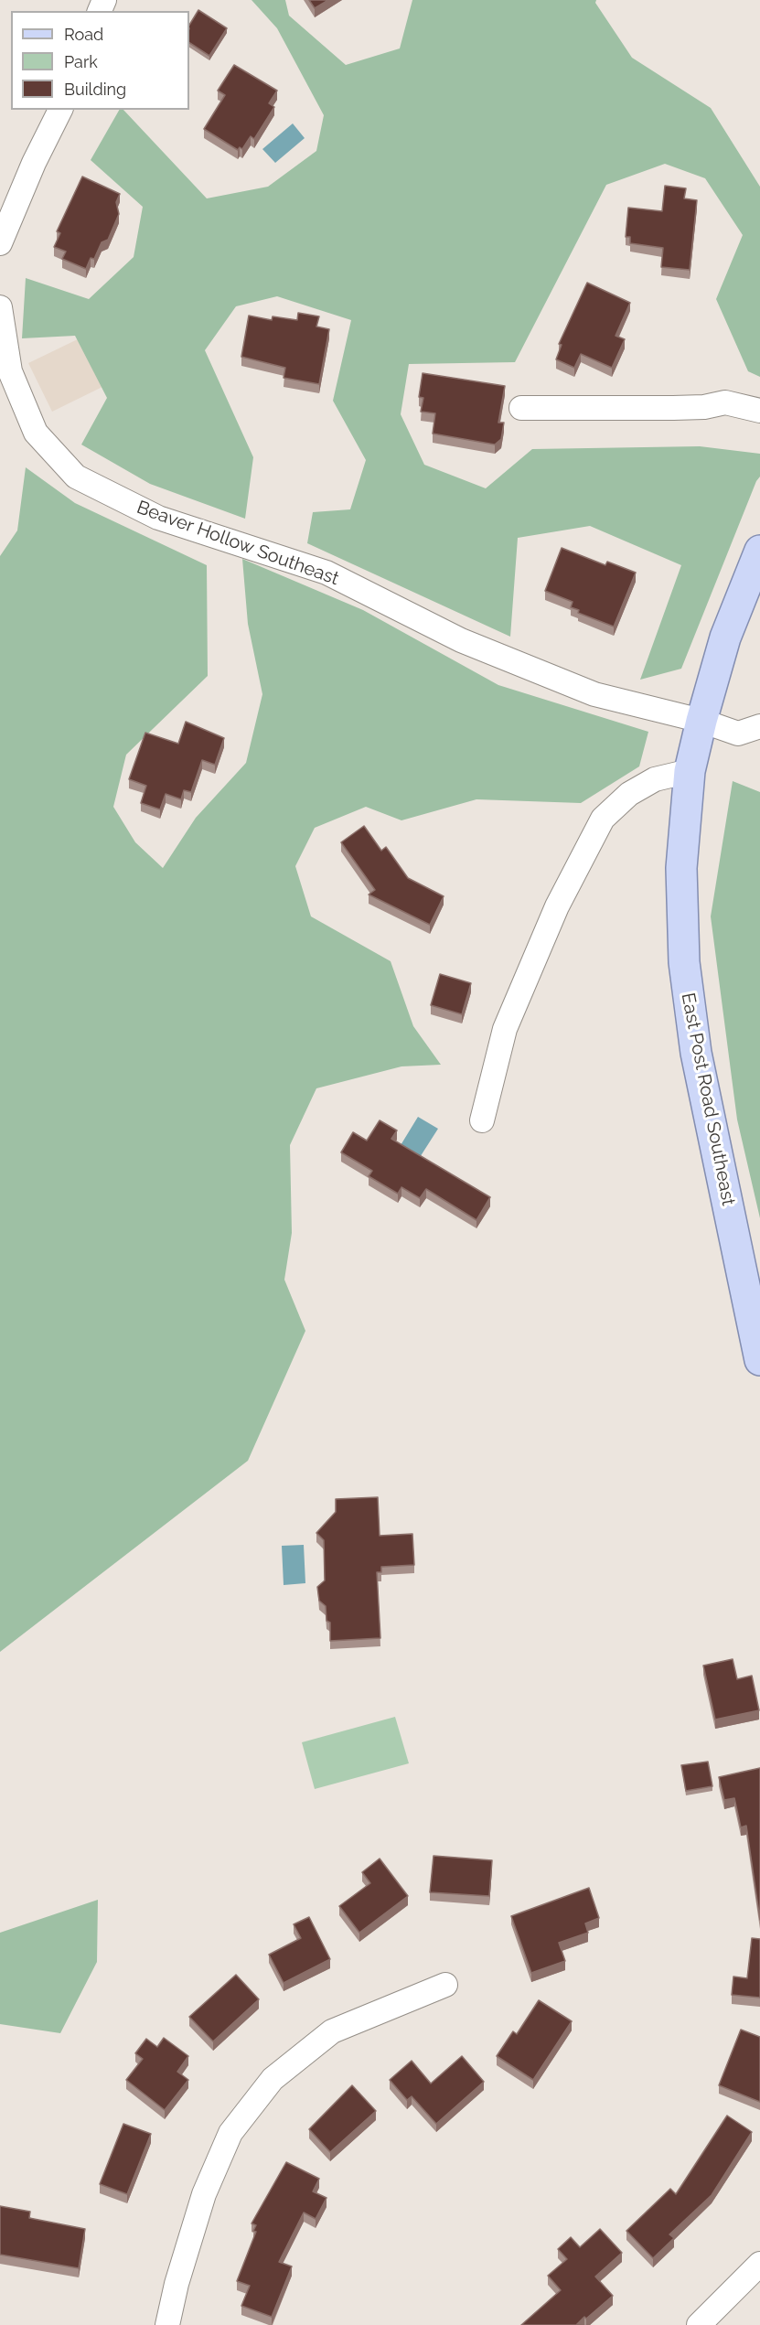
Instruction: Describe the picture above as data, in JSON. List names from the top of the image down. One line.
{"streets":{"main road":["East Post Road Southeast"],"street":["Beaver Hollow Southeast"]},"crossings":[["Beaver Hollow Southeast","East Post Road Southeast"]],"legend":["Road","Park","Building"]}
